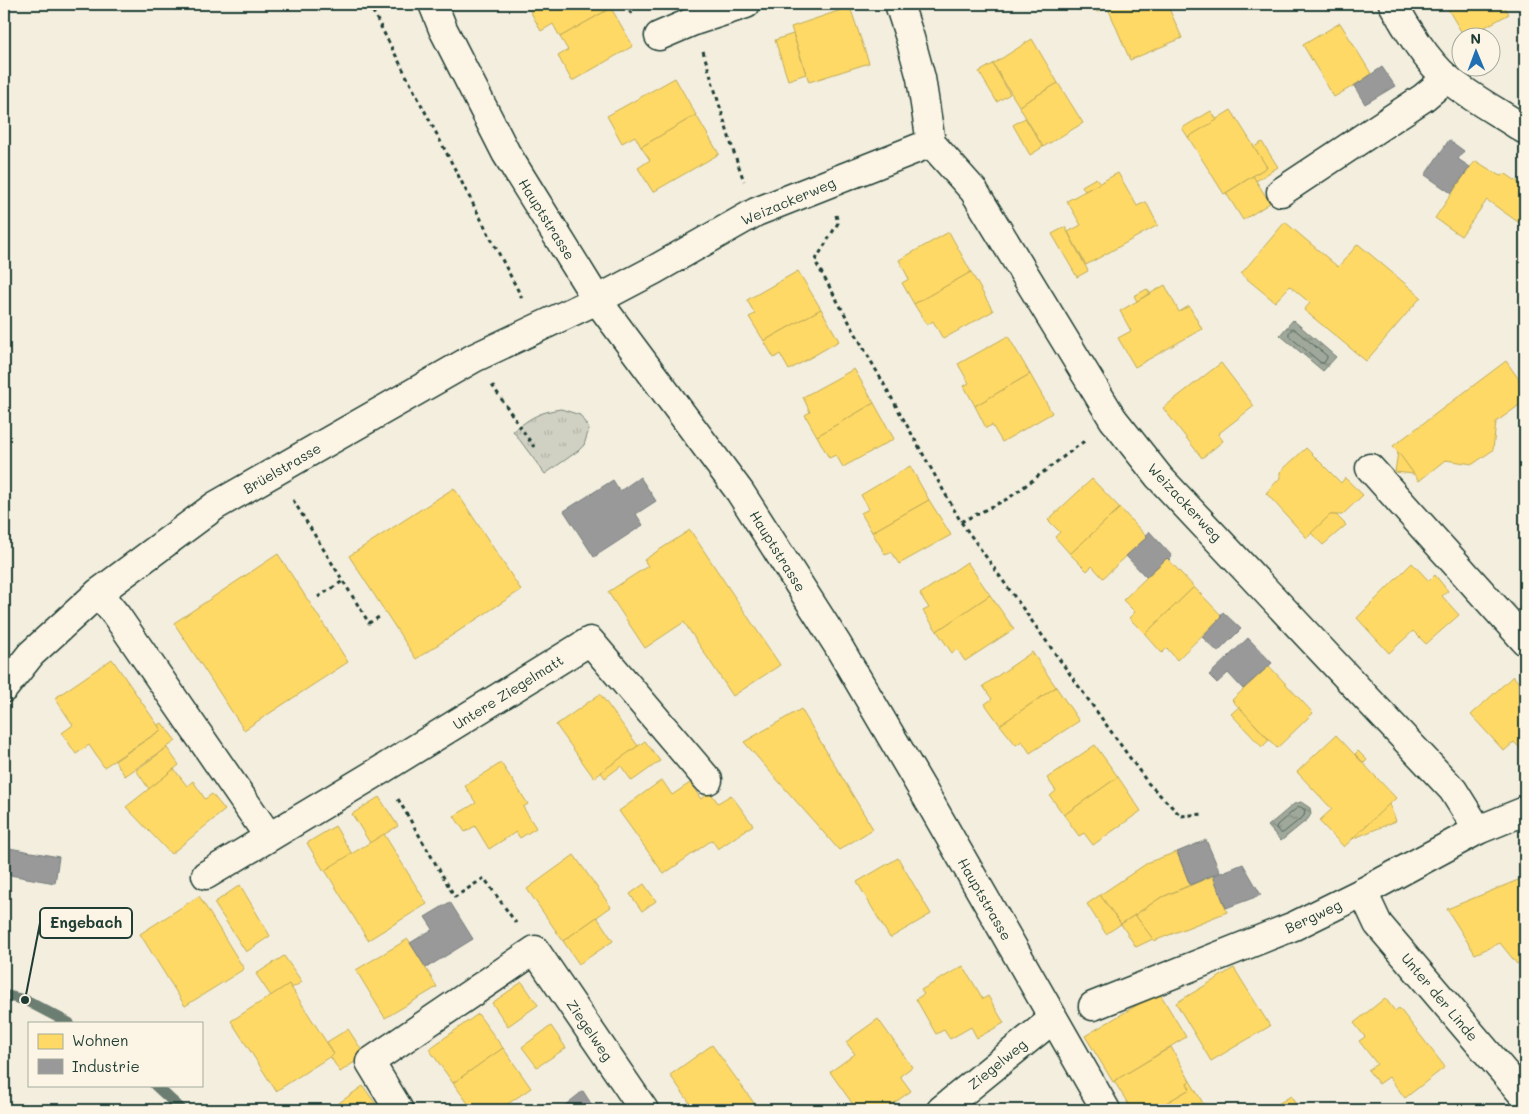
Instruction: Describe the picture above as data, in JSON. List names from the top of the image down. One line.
{"streets":{"street":["Weizackerweg","Hauptstrasse","Brüelstrasse","Untere Ziegelmatt","Bergweg","Unter der Linde","Ziegelweg"]},"crossings":[["Weizackerweg","Hauptstrasse"],["Weizackerweg","Brüelstrasse"],["Weizackerweg","Bergweg"],["Hauptstrasse","Brüelstrasse"],["Hauptstrasse","Ziegelweg"],["Bergweg","Unter der Linde"]],"places":["Engebach"],"legend":["Wohnen","Industrie"],"north":"top"}
